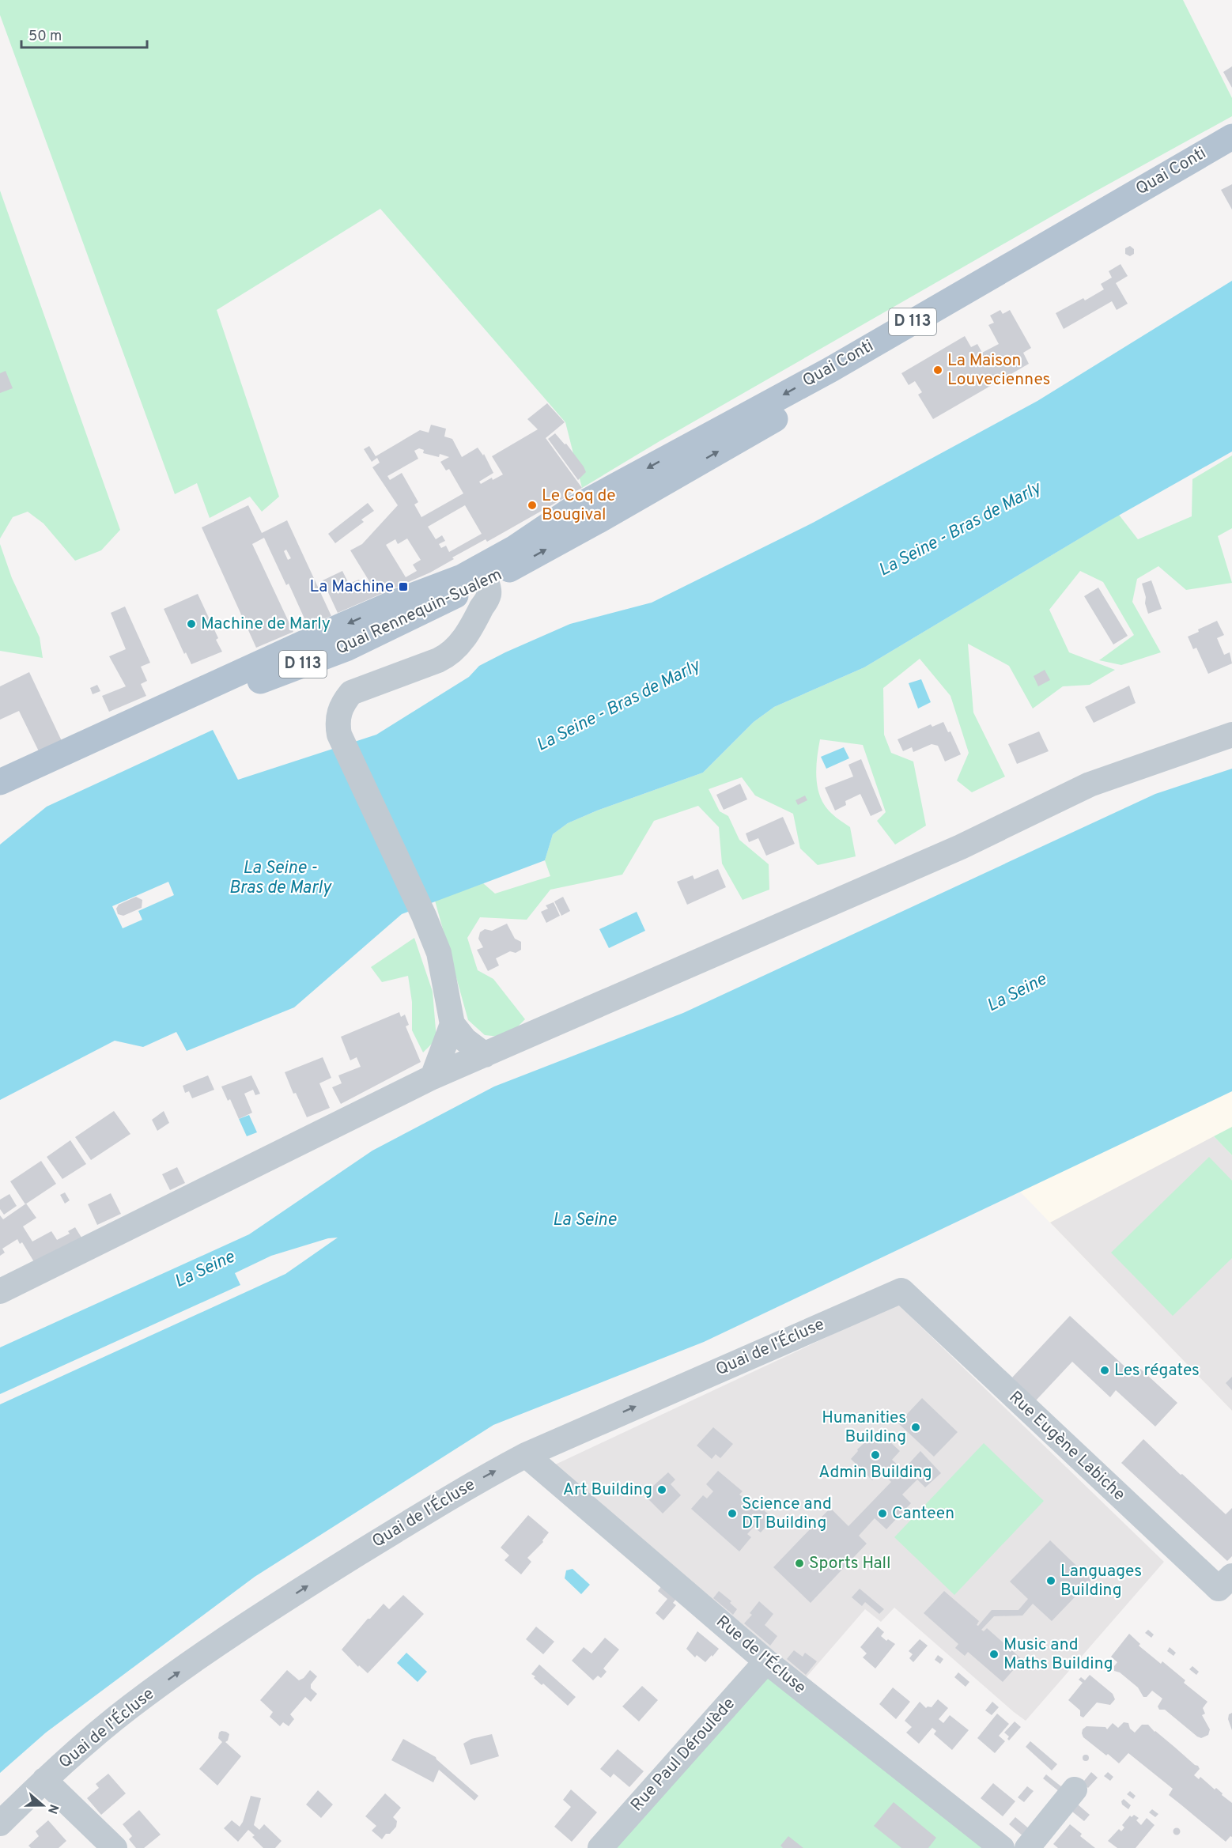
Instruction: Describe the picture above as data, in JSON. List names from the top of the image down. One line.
{"streets":{"main road":["Quai Conti","D 113","Quai Rennequin-Sualem"],"street":["Quai de l'Écluse","Rue Eugène Labiche","Rue de l'Écluse","Rue Paul Déroulède"]},"crossings":[["Quai Conti","Quai Rennequin-Sualem"],["Quai de l'Écluse","Rue Eugène Labiche"],["Quai de l'Écluse","Rue de l'Écluse"],["Rue de l'Écluse","Rue Paul Déroulède"]],"one_way":["Quai de l'Écluse"],"water":["La Seine - Bras de Marly","La Seine"],"places":{"other":["La Maison Louveciennes","Le Coq de Bougival","Machine de Marly","Les régates","Humanities Building","Admin Building","Art Building","Science and DT Building","Canteen","Sports Hall","Languages Building","Music and Maths Building"],"transit":["La Machine"]},"scale_bar":"50 m","north":"right"}
